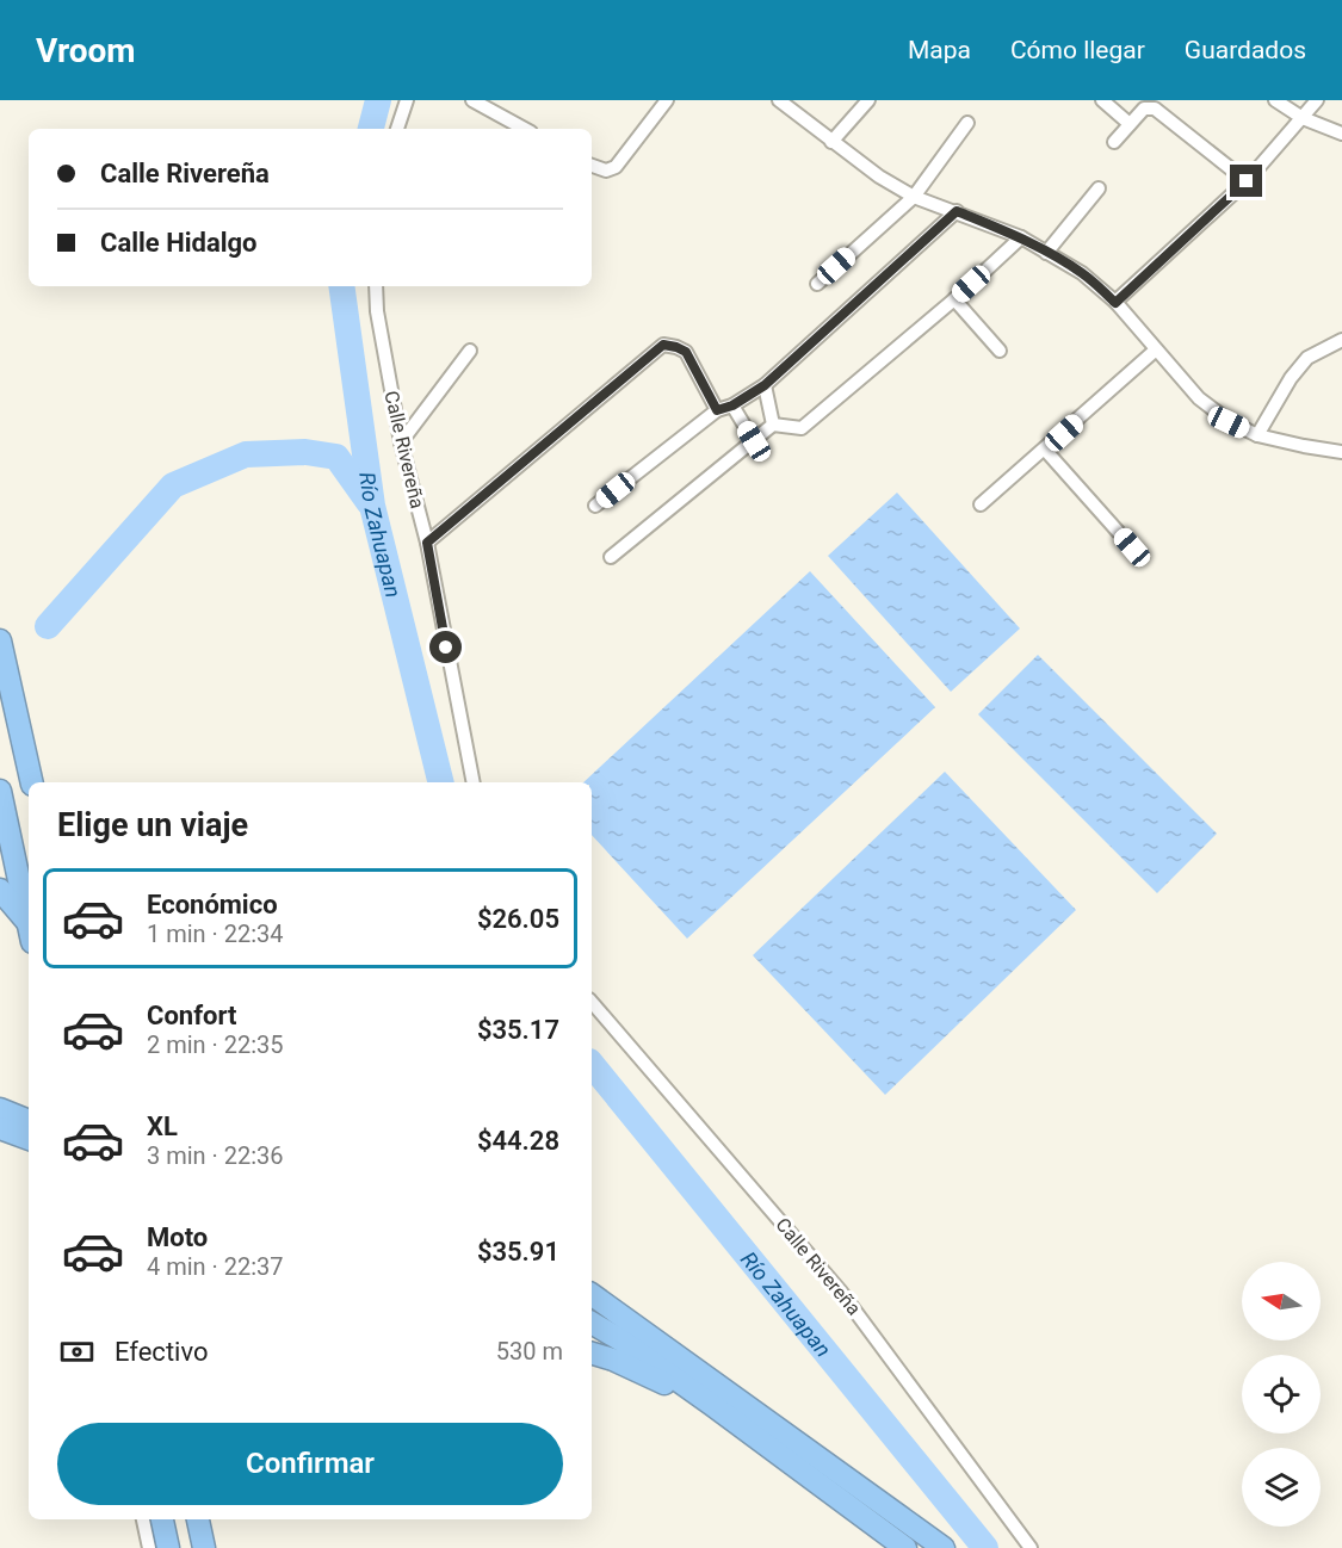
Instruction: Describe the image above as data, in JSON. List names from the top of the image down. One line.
{"streets":{"street":["Calle Rivereña"]},"water":["Río Zahuapan"],"north":"left","page":{"header":"Vroom","nav":["Mapa","Cómo llegar","Guardados"],"banner":["Calle Rivereña","Calle Hidalgo"],"heading":"Elige un viaje","list":[{"name":"Económico","note":"1 min · 22:34","value":"$26.05"},{"name":"Confort","note":"2 min · 22:35","value":"$35.17"},{"name":"XL","note":"3 min · 22:36","value":"$44.28"},{"name":"Moto","note":"4 min · 22:37","value":"$35.91"}],"pay":["Efectivo","530 m"],"buttons":"Confirmar"}}
